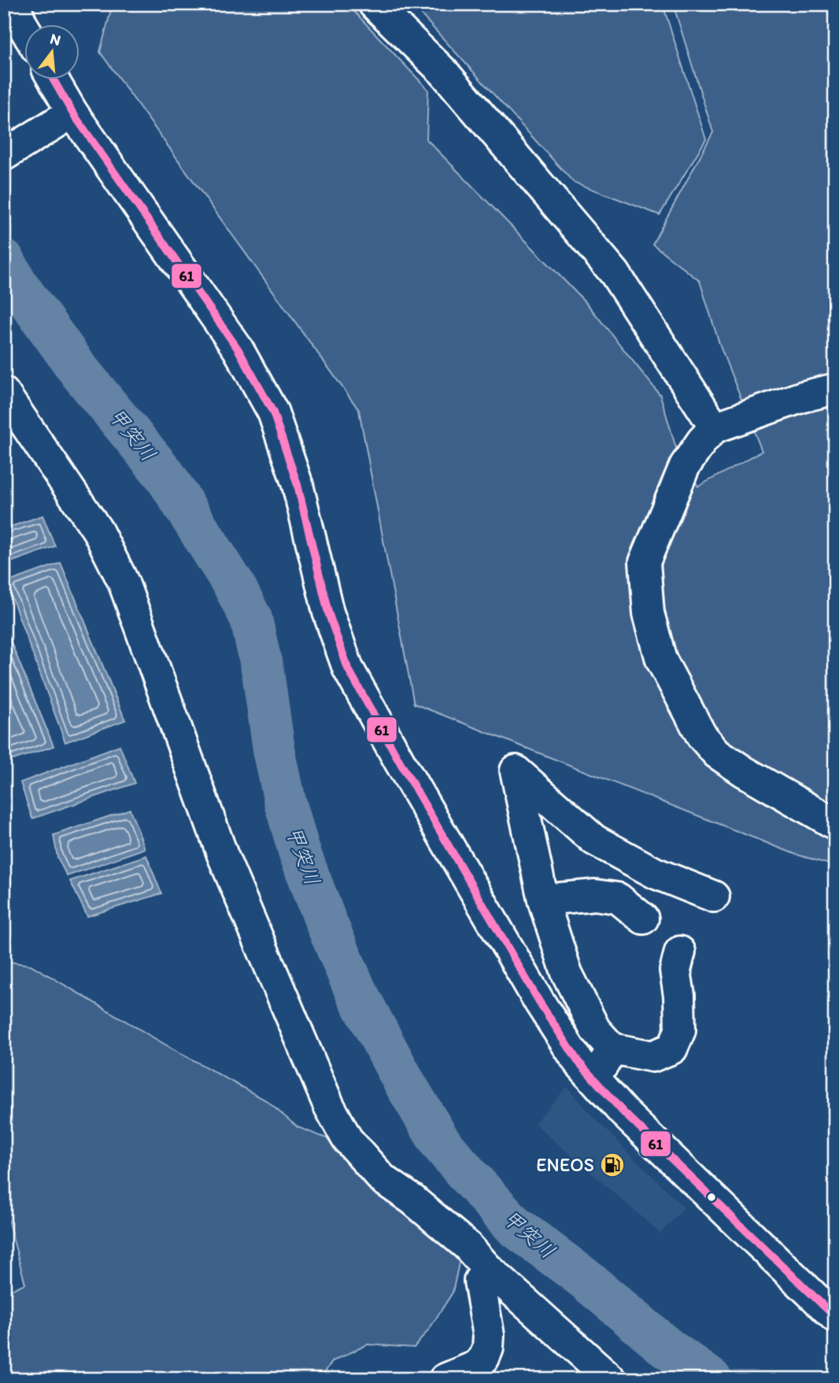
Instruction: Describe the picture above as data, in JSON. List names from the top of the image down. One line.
{"water":["甲突川"],"places":{"fuel station":["ENEOS"]},"lines":["transit line 61"],"north":"top"}
